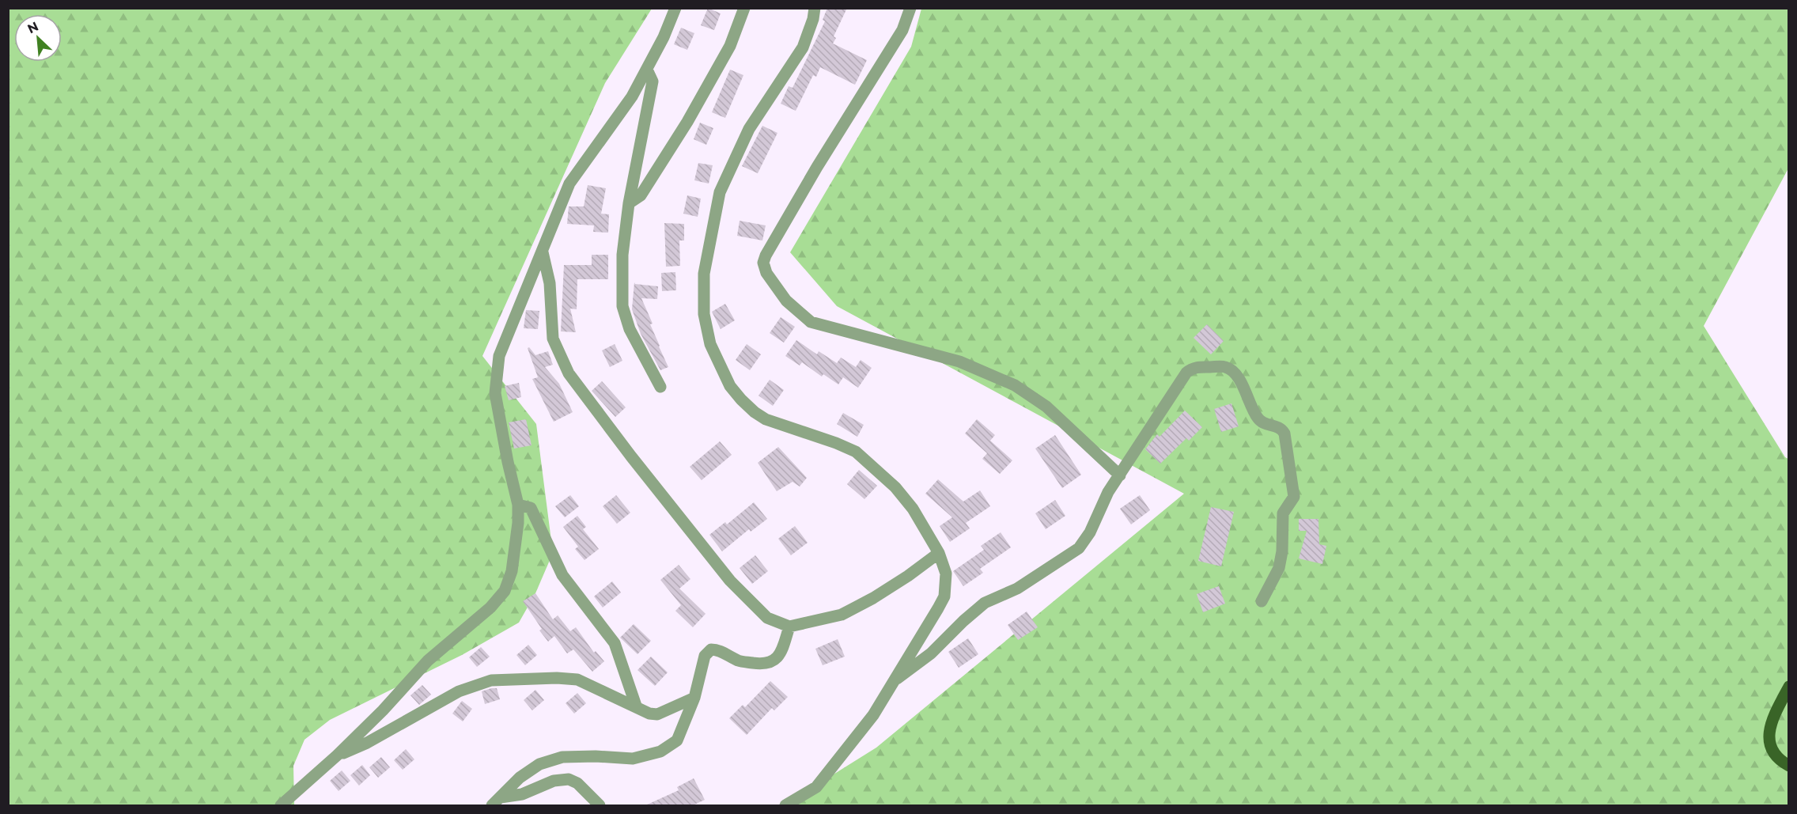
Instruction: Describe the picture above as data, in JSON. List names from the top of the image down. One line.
{"north":"top left"}
